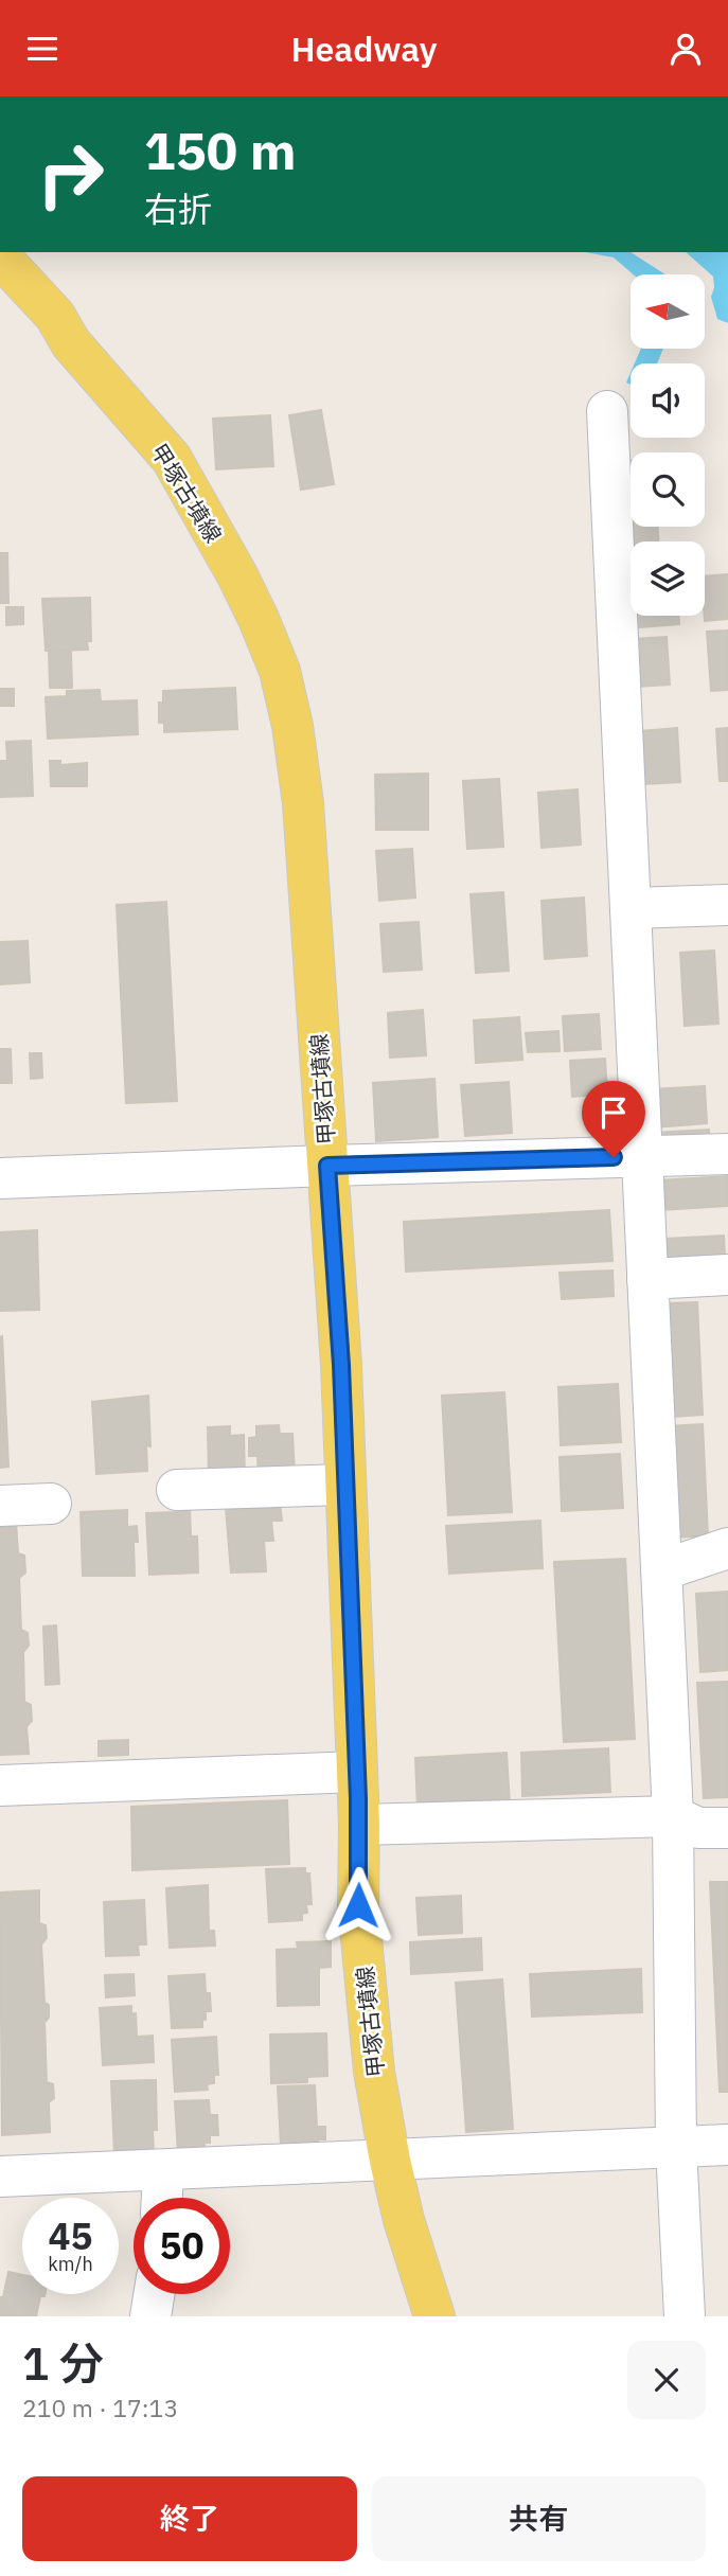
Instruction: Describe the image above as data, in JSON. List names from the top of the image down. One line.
{"streets":{"main road":["甲塚古墳線"]},"north":"left","page":{"header":"Headway","turn":["150 m","右折"],"speed":"45 km/h","limit":"50","heading":["1 分","210 m · 17:13"],"buttons":["終了","共有"]}}
